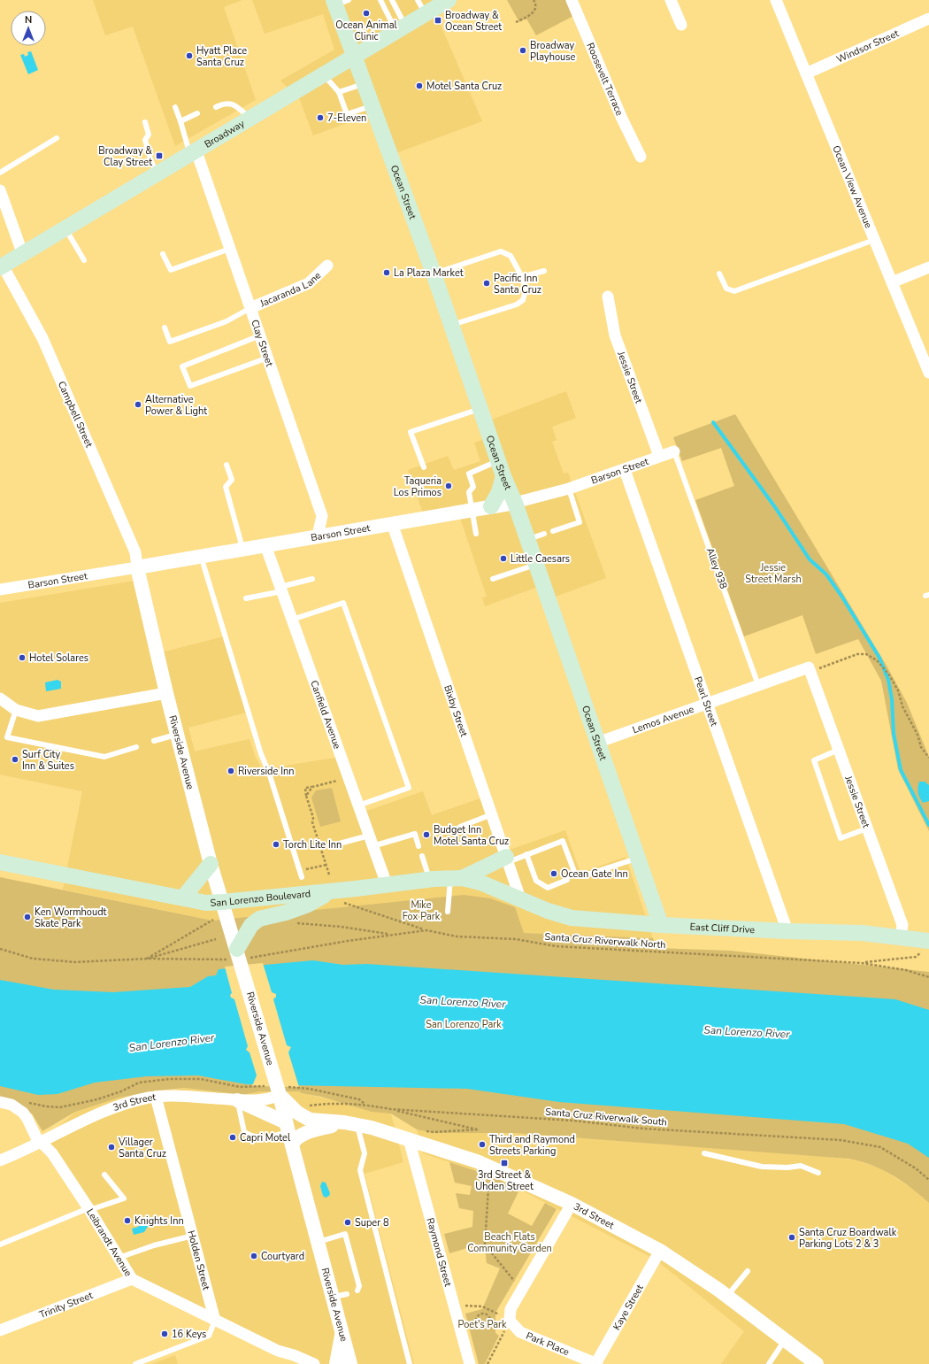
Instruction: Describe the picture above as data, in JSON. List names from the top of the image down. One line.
{"streets":{"main road":["Broadway","Ocean Street","San Lorenzo Boulevard","East Cliff Drive"],"street":["Windsor Street","Roosevelt Terrace","Ocean View Avenue","Jacaranda Lane","Clay Street","Jessie Street","Campbell Street","Barson Street","Pearl Street","Bixby Street","Canfield Avenue","Lemos Avenue","Riverside Avenue","3rd Street","Leibrandt Avenue","Raymond Street","Holden Street","Trinity Street","Kaye Street","Park Place"],"lane":["Alley 938"],"path":["Santa Cruz Riverwalk North","Santa Cruz Riverwalk South"]},"crossings":[["Windsor Street","Ocean View Avenue"],["Broadway","Ocean Street"],["Broadway","Clay Street"],["Broadway","Campbell Street"],["Ocean Street","Barson Street"],["Ocean Street","Lemos Avenue"],["Ocean Street","East Cliff Drive"],["Jacaranda Lane","Clay Street"],["Clay Street","Barson Street"],["Jessie Street","Barson Street"],["Jessie Street","Lemos Avenue"],["Jessie Street","East Cliff Drive"],["Campbell Street","Barson Street"],["Campbell Street","Riverside Avenue"],["Barson Street","Alley 938"],["Barson Street","Pearl Street"],["Barson Street","Bixby Street"],["Barson Street","Canfield Avenue"],["Barson Street","Riverside Avenue"],["Alley 938","Lemos Avenue"],["Pearl Street","Lemos Avenue"],["Pearl Street","East Cliff Drive"],["Bixby Street","San Lorenzo Boulevard"],["Bixby Street","East Cliff Drive"],["Canfield Avenue","San Lorenzo Boulevard"],["Riverside Avenue","San Lorenzo Boulevard"],["Riverside Avenue","3rd Street"],["Riverside Avenue","Santa Cruz Riverwalk South"],["San Lorenzo Boulevard","East Cliff Drive"],["3rd Street","Santa Cruz Riverwalk South"],["3rd Street","Leibrandt Avenue"],["3rd Street","Raymond Street"],["3rd Street","Holden Street"],["3rd Street","Kaye Street"],["Leibrandt Avenue","Holden Street"],["Leibrandt Avenue","Trinity Street"],["Kaye Street","Park Place"]],"water":["San Lorenzo River"],"parks":["Jessie Street Marsh","Mike Fox Park","San Lorenzo Park","Beach Flats Community Garden","Poet's Park"],"places":{"other":["Ocean Animal Clinic","Broadway Playhouse","Hyatt Place Santa Cruz","Motel Santa Cruz","7-Eleven","La Plaza Market","Pacific Inn Santa Cruz","Alternative Power & Light","Taqueria Los Primos","Little Caesars","Hotel Solares","Surf City Inn & Suites","Riverside Inn","Budget Inn Motel Santa Cruz","Torch Lite Inn","Ocean Gate Inn","Ken Wormhoudt Skate Park","Capri Motel","Third and Raymond Streets Parking","Villager Santa Cruz","Knights Inn","Super 8","Santa Cruz Boardwalk Parking Lots 2 & 3","Courtyard","16 Keys"],"transit":["Broadway & Ocean Street","Broadway & Clay Street","3rd Street & Uhden Street"]},"north":"top"}
